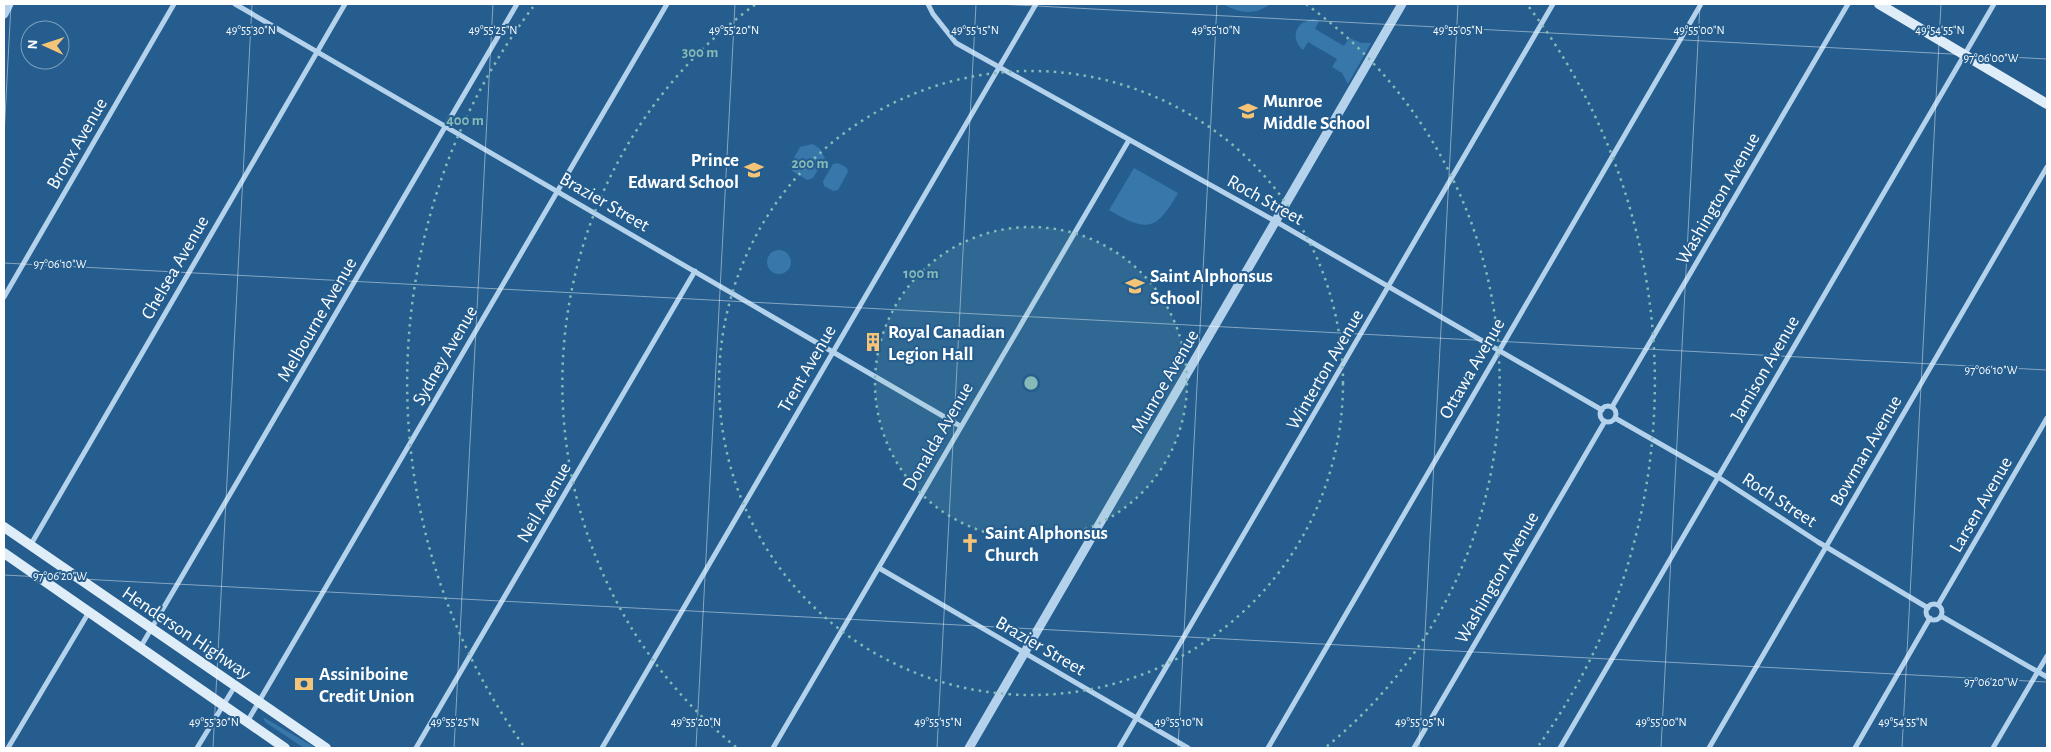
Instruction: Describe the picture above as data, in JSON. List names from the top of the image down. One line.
{"streets":{"main road":["Henderson Highway"],"street":["Bronx Avenue","Washington Avenue","Roch Street","Brazier Street","Chelsea Avenue","Melbourne Avenue","Sydney Avenue","Trent Avenue","Ottawa Avenue","Jamison Avenue","Winterton Avenue","Munroe Avenue","Donalda Avenue","Bowman Avenue","Neil Avenue","Larsen Avenue"]},"crossings":[["Washington Avenue","Roch Street"],["Roch Street","Trent Avenue"],["Roch Street","Ottawa Avenue"],["Roch Street","Jamison Avenue"],["Roch Street","Winterton Avenue"],["Roch Street","Munroe Avenue"],["Roch Street","Donalda Avenue"],["Roch Street","Bowman Avenue"],["Roch Street","Larsen Avenue"],["Brazier Street","Chelsea Avenue"],["Brazier Street","Melbourne Avenue"],["Brazier Street","Sydney Avenue"],["Brazier Street","Trent Avenue"],["Brazier Street","Winterton Avenue"],["Brazier Street","Munroe Avenue"],["Brazier Street","Donalda Avenue"],["Brazier Street","Neil Avenue"],["Chelsea Avenue","Henderson Highway"],["Melbourne Avenue","Henderson Highway"],["Sydney Avenue","Henderson Highway"]],"places":{"school or university":["Munroe Middle School","Prince Edward School","Saint Alphonsus School"],"building":["Royal Canadian Legion Hall"],"church":["Saint Alphonsus Church"],"bank":["Assiniboine Credit Union"]},"north":"left","coordinates":["49°55'30\"N","49°55'25\"N","49°55'20\"N","49°55'15\"N","49°55'10\"N","49°55'05\"N","49°55'00\"N","49°54'55\"N","97°06'00\"W","97°06'10\"W","97°06'20\"W"],"rings":["300 m","400 m","200 m","100 m"]}
